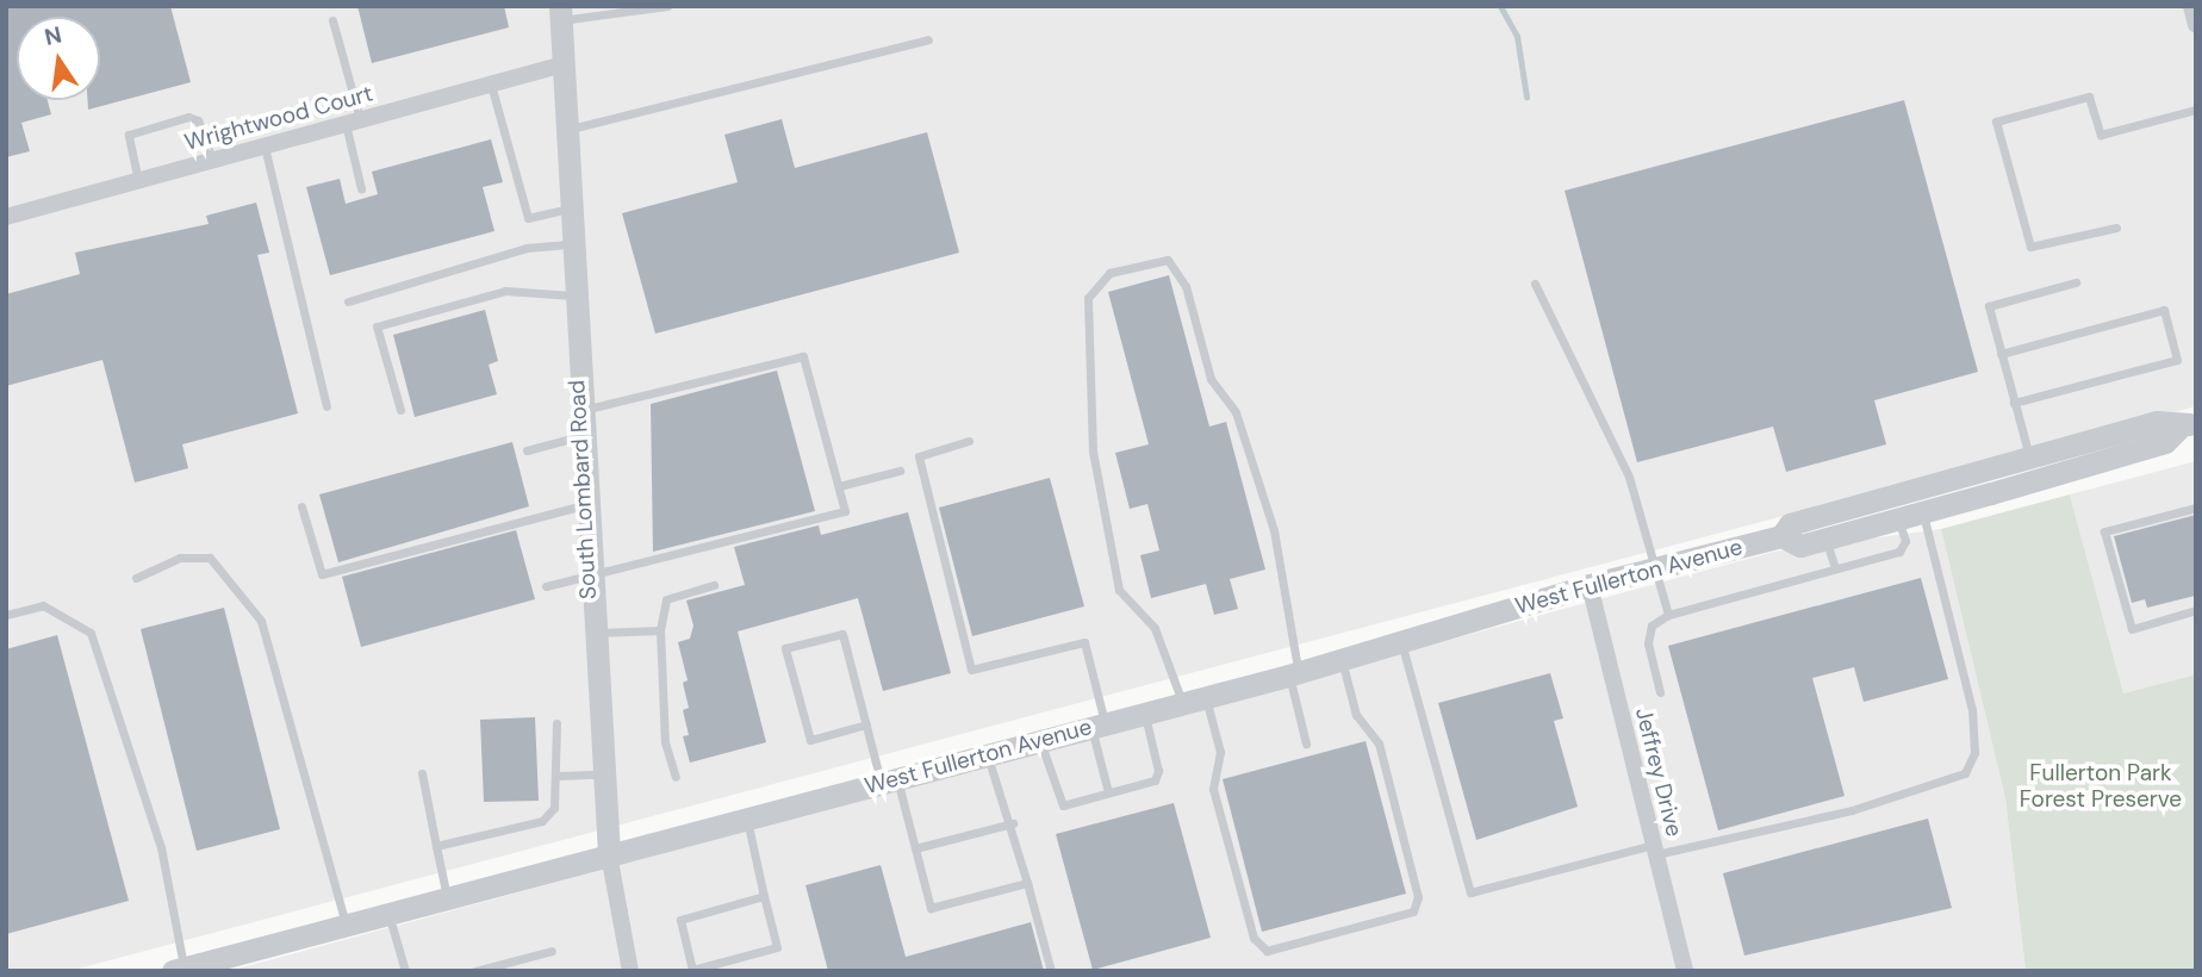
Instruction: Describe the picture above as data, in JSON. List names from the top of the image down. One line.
{"streets":{"street":["Wrightwood Court","South Lombard Road","West Fullerton Avenue","Jeffrey Drive"]},"crossings":[["Wrightwood Court","South Lombard Road"],["South Lombard Road","West Fullerton Avenue"],["West Fullerton Avenue","Jeffrey Drive"]],"parks":["Fullerton Park Forest Preserve"],"north":"top"}
